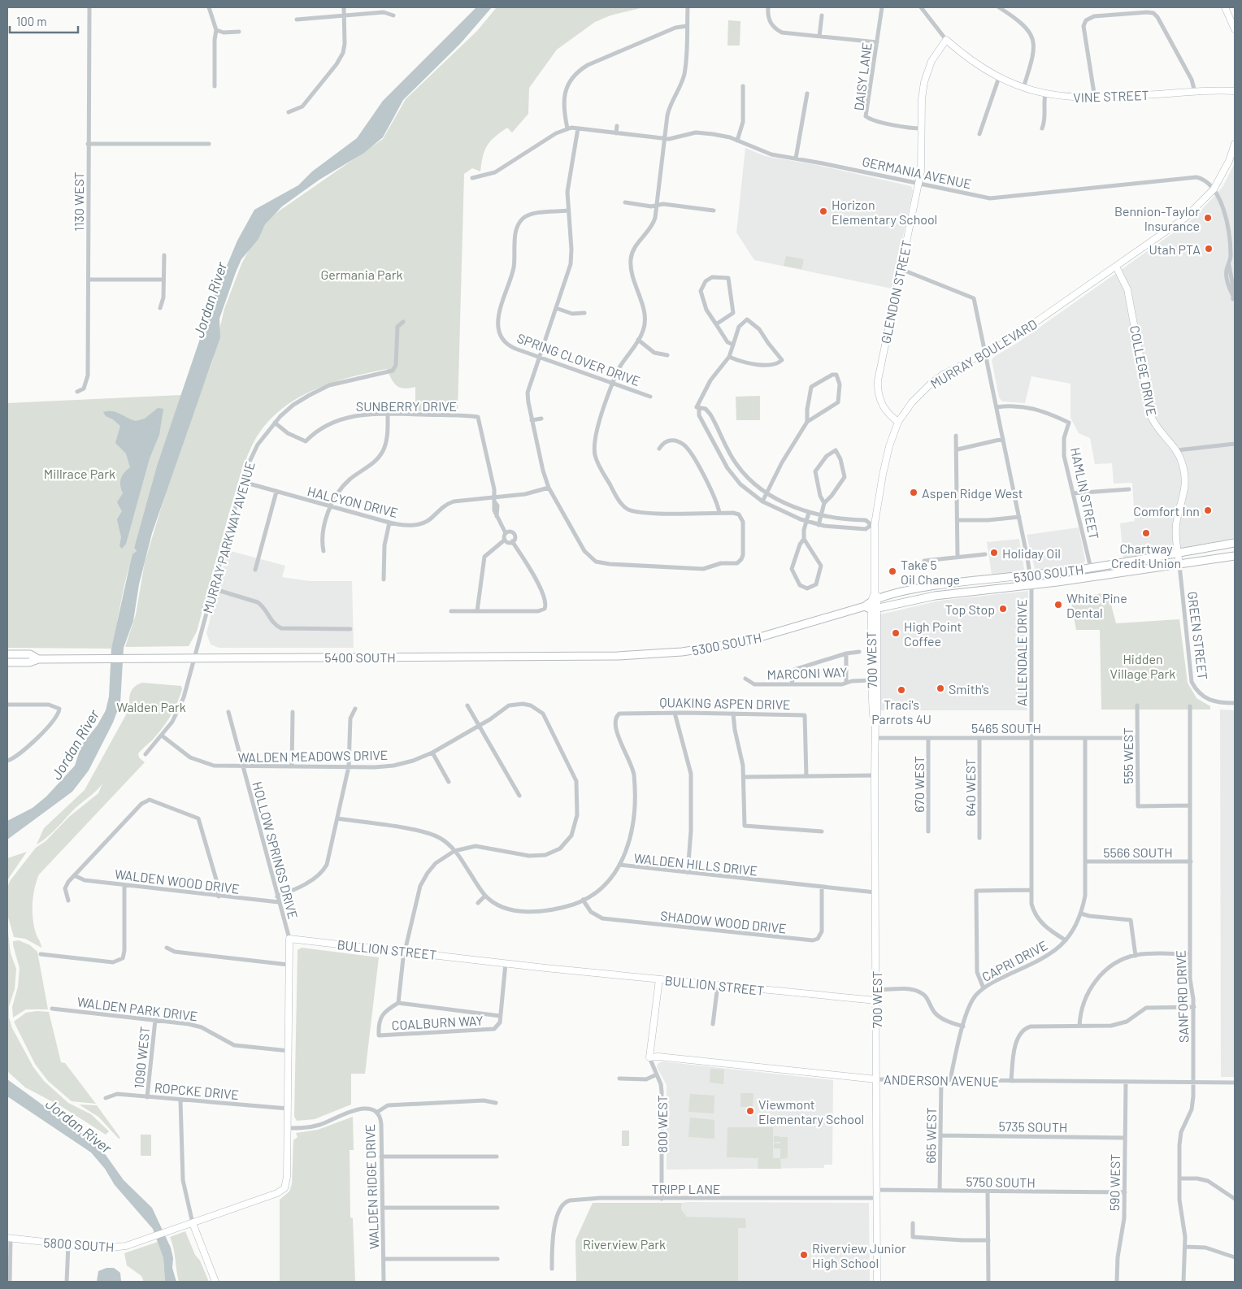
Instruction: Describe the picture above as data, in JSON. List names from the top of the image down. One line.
{"streets":{"main road":["5300 SOUTH","5400 SOUTH"],"street":["DAISY LANE","VINE STREET","GERMANIA AVENUE","1130 WEST","GLENDON STREET","MURRAY BOULEVARD","SPRING CLOVER DRIVE","COLLEGE DRIVE","SUNBERRY DRIVE","HAMLIN STREET","HALCYON DRIVE","MURRAY PARKWAY AVENUE","GREEN STREET","ALLENDALE DRIVE","700 WEST","MARCONI WAY","QUAKING ASPEN DRIVE","5465 SOUTH","WALDEN MEADOWS DRIVE","555 WEST","670 WEST","640 WEST","HOLLOW SPRINGS DRIVE","5566 SOUTH","WALDEN HILLS DRIVE","WALDEN WOOD DRIVE","SHADOW WOOD DRIVE","BULLION STREET","CAPRI DRIVE","SANFORD DRIVE","WALDEN PARK DRIVE","COALBURN WAY","1090 WEST","ANDERSON AVENUE","ROPCKE DRIVE","800 WEST","5735 SOUTH","665 WEST","5750 SOUTH","590 WEST","WALDEN RIDGE DRIVE","TRIPP LANE","5800 SOUTH"]},"crossings":[["DAISY LANE","GLENDON STREET"],["VINE STREET","GLENDON STREET"],["GERMANIA AVENUE","GLENDON STREET"],["GERMANIA AVENUE","MURRAY BOULEVARD"],["GLENDON STREET","MURRAY BOULEVARD"],["GLENDON STREET","ALLENDALE DRIVE"],["MURRAY BOULEVARD","COLLEGE DRIVE"],["MURRAY BOULEVARD","5300 SOUTH"],["MURRAY BOULEVARD","ALLENDALE DRIVE"],["MURRAY BOULEVARD","700 WEST"],["COLLEGE DRIVE","5300 SOUTH"],["COLLEGE DRIVE","GREEN STREET"],["SUNBERRY DRIVE","HALCYON DRIVE"],["SUNBERRY DRIVE","MURRAY PARKWAY AVENUE"],["HAMLIN STREET","5300 SOUTH"],["HAMLIN STREET","ALLENDALE DRIVE"],["HALCYON DRIVE","MURRAY PARKWAY AVENUE"],["MURRAY PARKWAY AVENUE","5400 SOUTH"],["MURRAY PARKWAY AVENUE","WALDEN MEADOWS DRIVE"],["5300 SOUTH","GREEN STREET"],["5300 SOUTH","ALLENDALE DRIVE"],["5300 SOUTH","5400 SOUTH"],["5300 SOUTH","700 WEST"],["ALLENDALE DRIVE","5465 SOUTH"],["ALLENDALE DRIVE","CAPRI DRIVE"],["700 WEST","MARCONI WAY"],["700 WEST","5465 SOUTH"],["700 WEST","WALDEN HILLS DRIVE"],["700 WEST","BULLION STREET"],["700 WEST","ANDERSON AVENUE"],["700 WEST","5750 SOUTH"],["700 WEST","TRIPP LANE"],["QUAKING ASPEN DRIVE","WALDEN HILLS DRIVE"],["5465 SOUTH","555 WEST"],["5465 SOUTH","670 WEST"],["5465 SOUTH","640 WEST"],["5465 SOUTH","CAPRI DRIVE"],["WALDEN MEADOWS DRIVE","HOLLOW SPRINGS DRIVE"],["WALDEN MEADOWS DRIVE","WALDEN HILLS DRIVE"],["WALDEN MEADOWS DRIVE","BULLION STREET"],["WALDEN MEADOWS DRIVE","COALBURN WAY"],["555 WEST","SANFORD DRIVE"],["HOLLOW SPRINGS DRIVE","WALDEN WOOD DRIVE"],["HOLLOW SPRINGS DRIVE","BULLION STREET"],["5566 SOUTH","CAPRI DRIVE"],["5566 SOUTH","SANFORD DRIVE"],["WALDEN HILLS DRIVE","SHADOW WOOD DRIVE"],["BULLION STREET","COALBURN WAY"],["CAPRI DRIVE","ANDERSON AVENUE"],["SANFORD DRIVE","ANDERSON AVENUE"],["WALDEN PARK DRIVE","1090 WEST"],["1090 WEST","ROPCKE DRIVE"],["ANDERSON AVENUE","800 WEST"],["ANDERSON AVENUE","665 WEST"],["ANDERSON AVENUE","590 WEST"],["800 WEST","TRIPP LANE"],["5735 SOUTH","665 WEST"],["5735 SOUTH","590 WEST"],["665 WEST","5750 SOUTH"],["5750 SOUTH","590 WEST"]],"water":["Jordan River"],"parks":["Germania Park","Millrace Park","Hidden Village Park","Walden Park","Riverview Park"],"places":["Horizon Elementary School","Bennion-Taylor Insurance","Utah PTA","Aspen Ridge West","Comfort Inn","Chartway Credit Union","Holiday Oil","Take 5 Oil Change","White Pine Dental","Top Stop","High Point Coffee","Smith's","Traci's Parrots 4U","Viewmont Elementary School","Riverview Junior High School"],"scale_bar":"100 m"}
